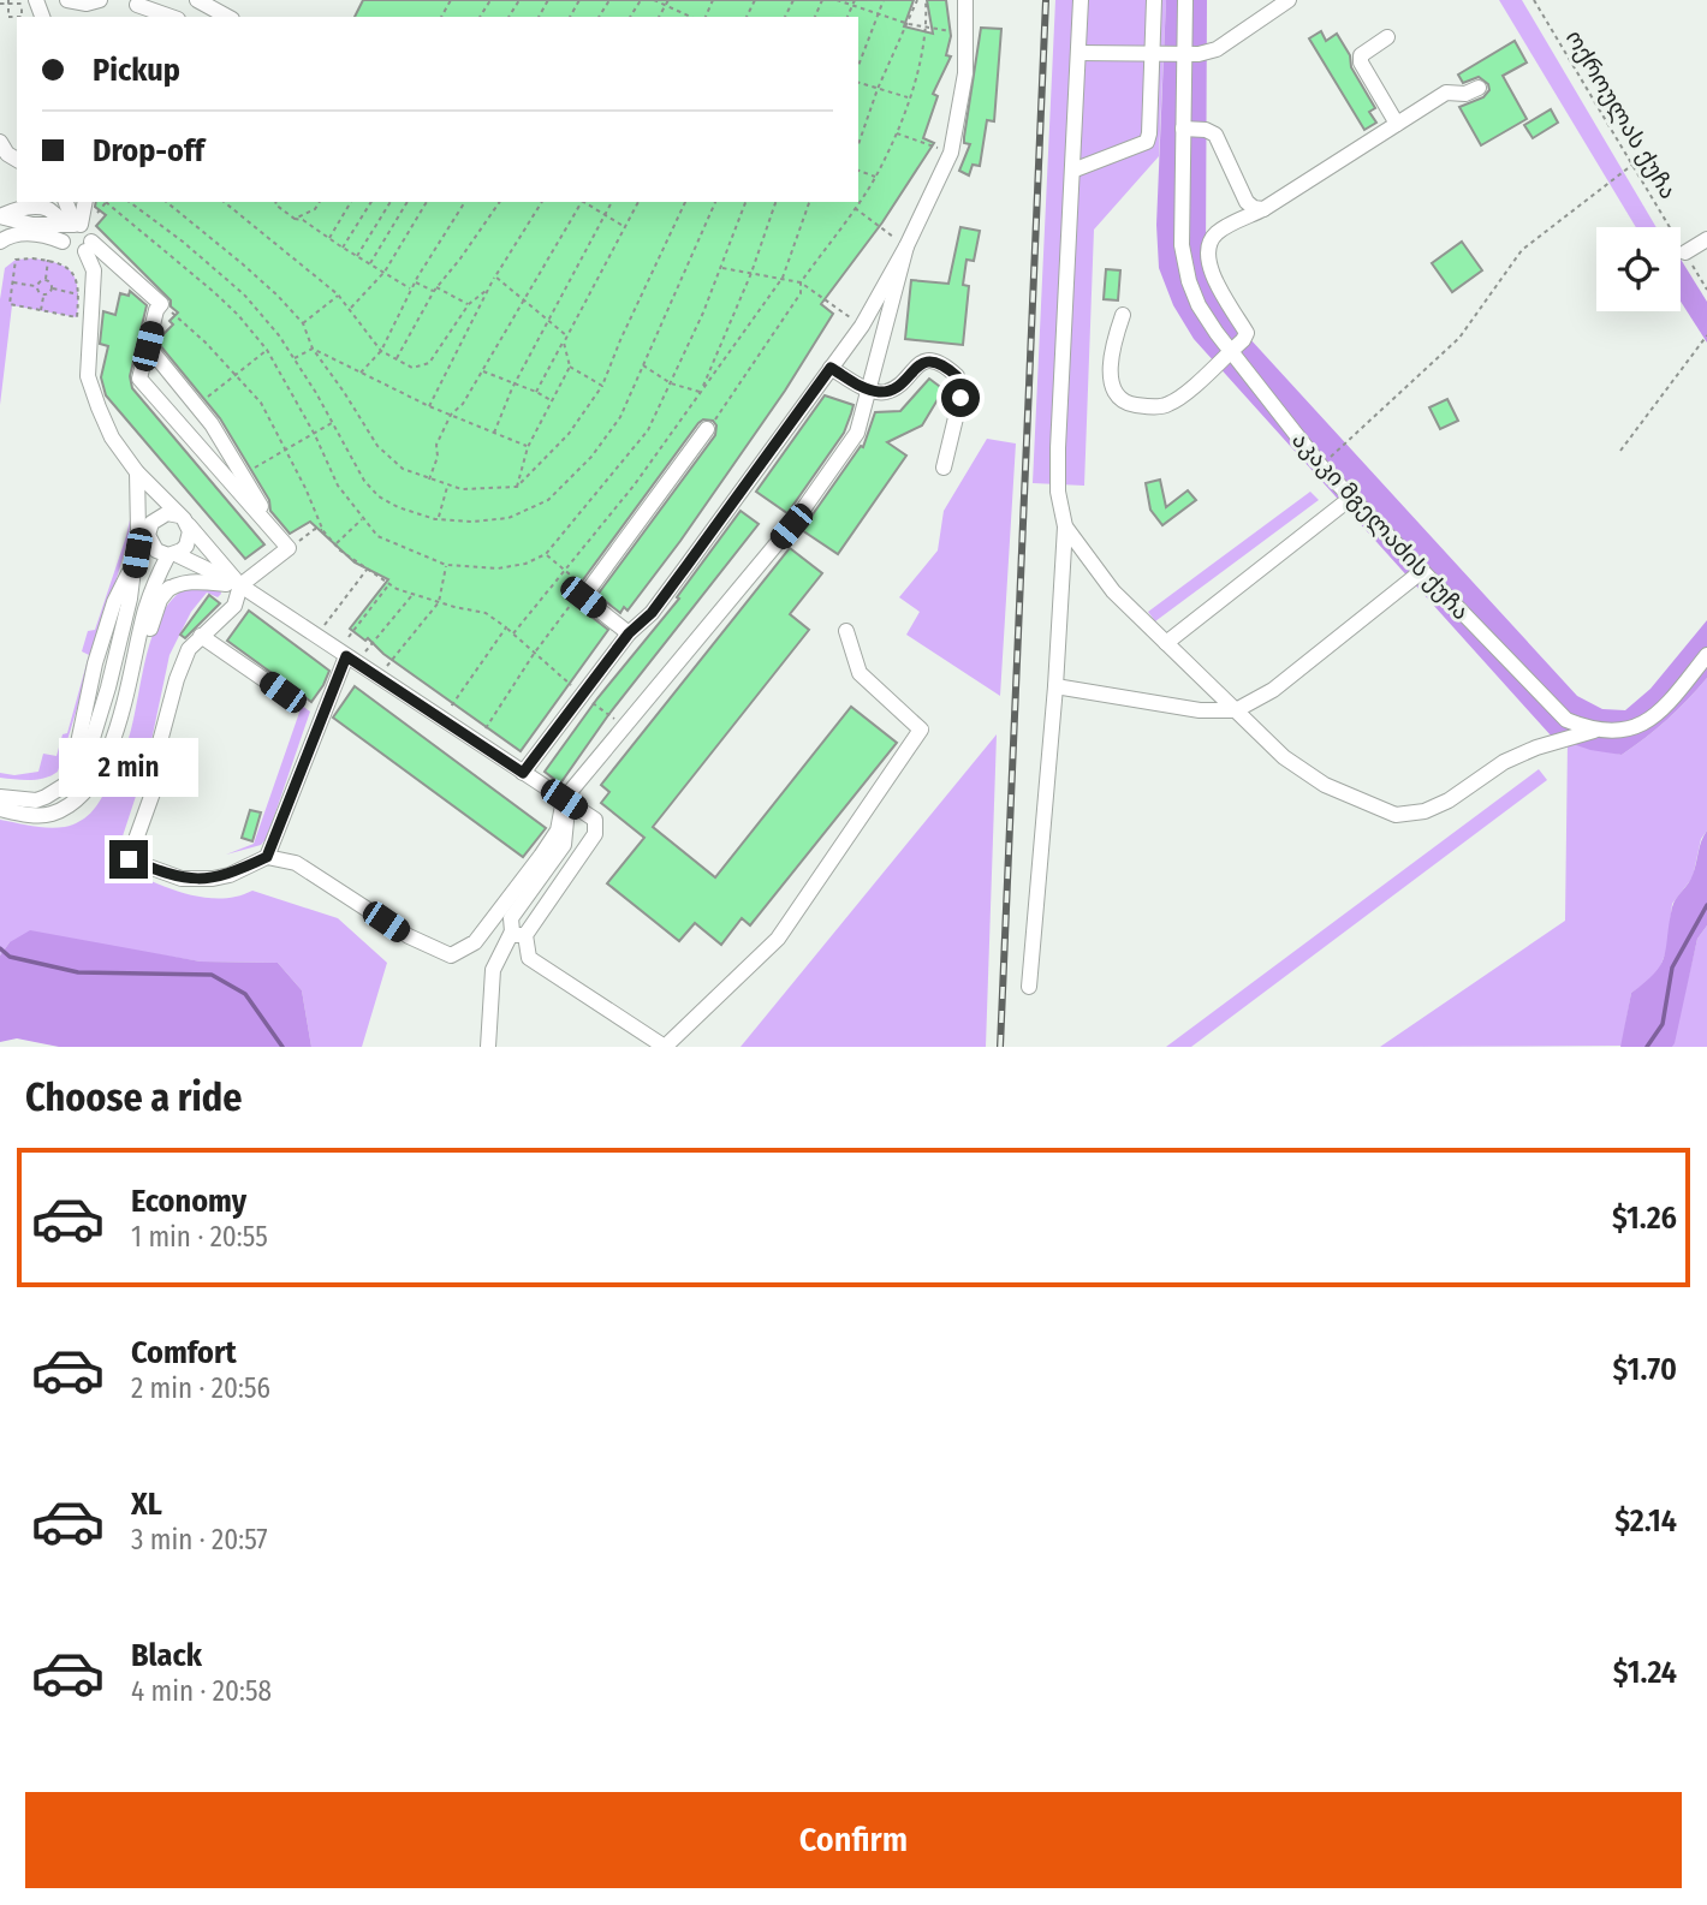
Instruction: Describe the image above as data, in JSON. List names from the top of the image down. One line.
{"streets":{"street":["აკაკი მგელაძის ქუჩა"],"path":["ოქროულას ქუჩა"]},"page":{"banner":["Pickup","Drop-off"],"bubble":"2 min","heading":"Choose a ride","list":[{"name":"Economy","note":"1 min · 20:55","value":"$1.26"},{"name":"Comfort","note":"2 min · 20:56","value":"$1.70"},{"name":"XL","note":"3 min · 20:57","value":"$2.14"},{"name":"Black","note":"4 min · 20:58","value":"$1.24"}],"buttons":"Confirm"}}
